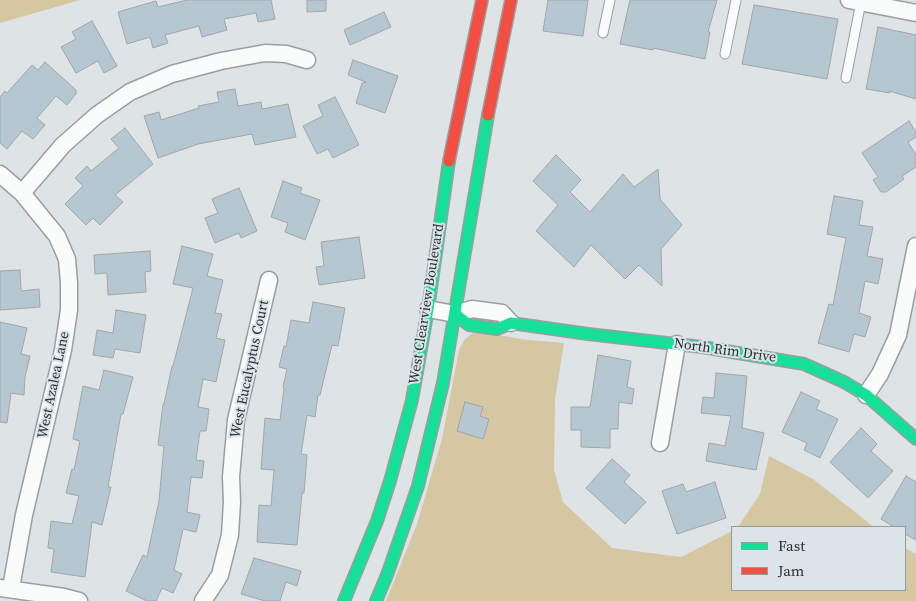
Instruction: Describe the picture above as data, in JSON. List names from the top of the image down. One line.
{"streets":{"street":["West Clearview Boulevard","North Rim Drive","West Eucalyptus Court","West Azalea Lane"]},"crossings":[["West Clearview Boulevard","North Rim Drive"]],"legend":["Fast","Jam"]}
